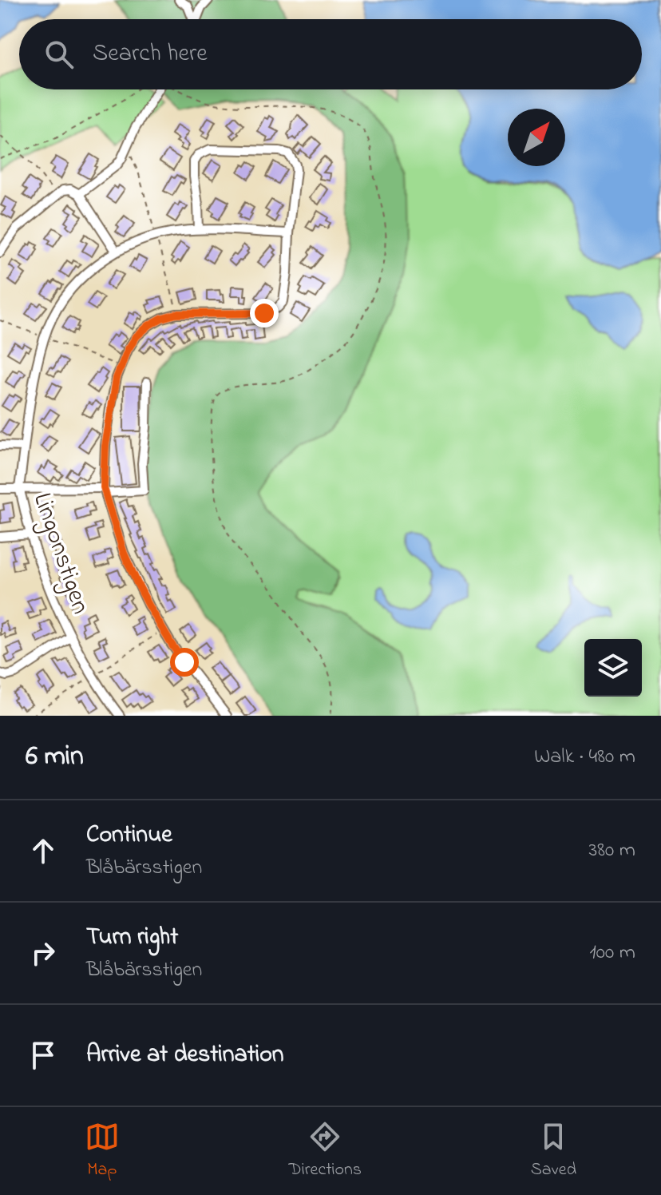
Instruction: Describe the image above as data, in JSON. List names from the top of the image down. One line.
{"streets":{"street":["Lingonstigen"]},"north":"top right","page":{"search":"Search here","heading":["6 min","Walk · 480 m"],"list":[["Continue","Blåbärsstigen","380 m"],["Turn right","Blåbärsstigen","100 m"],"Arrive at destination"],"nav":["Map","Directions","Saved"]}}
